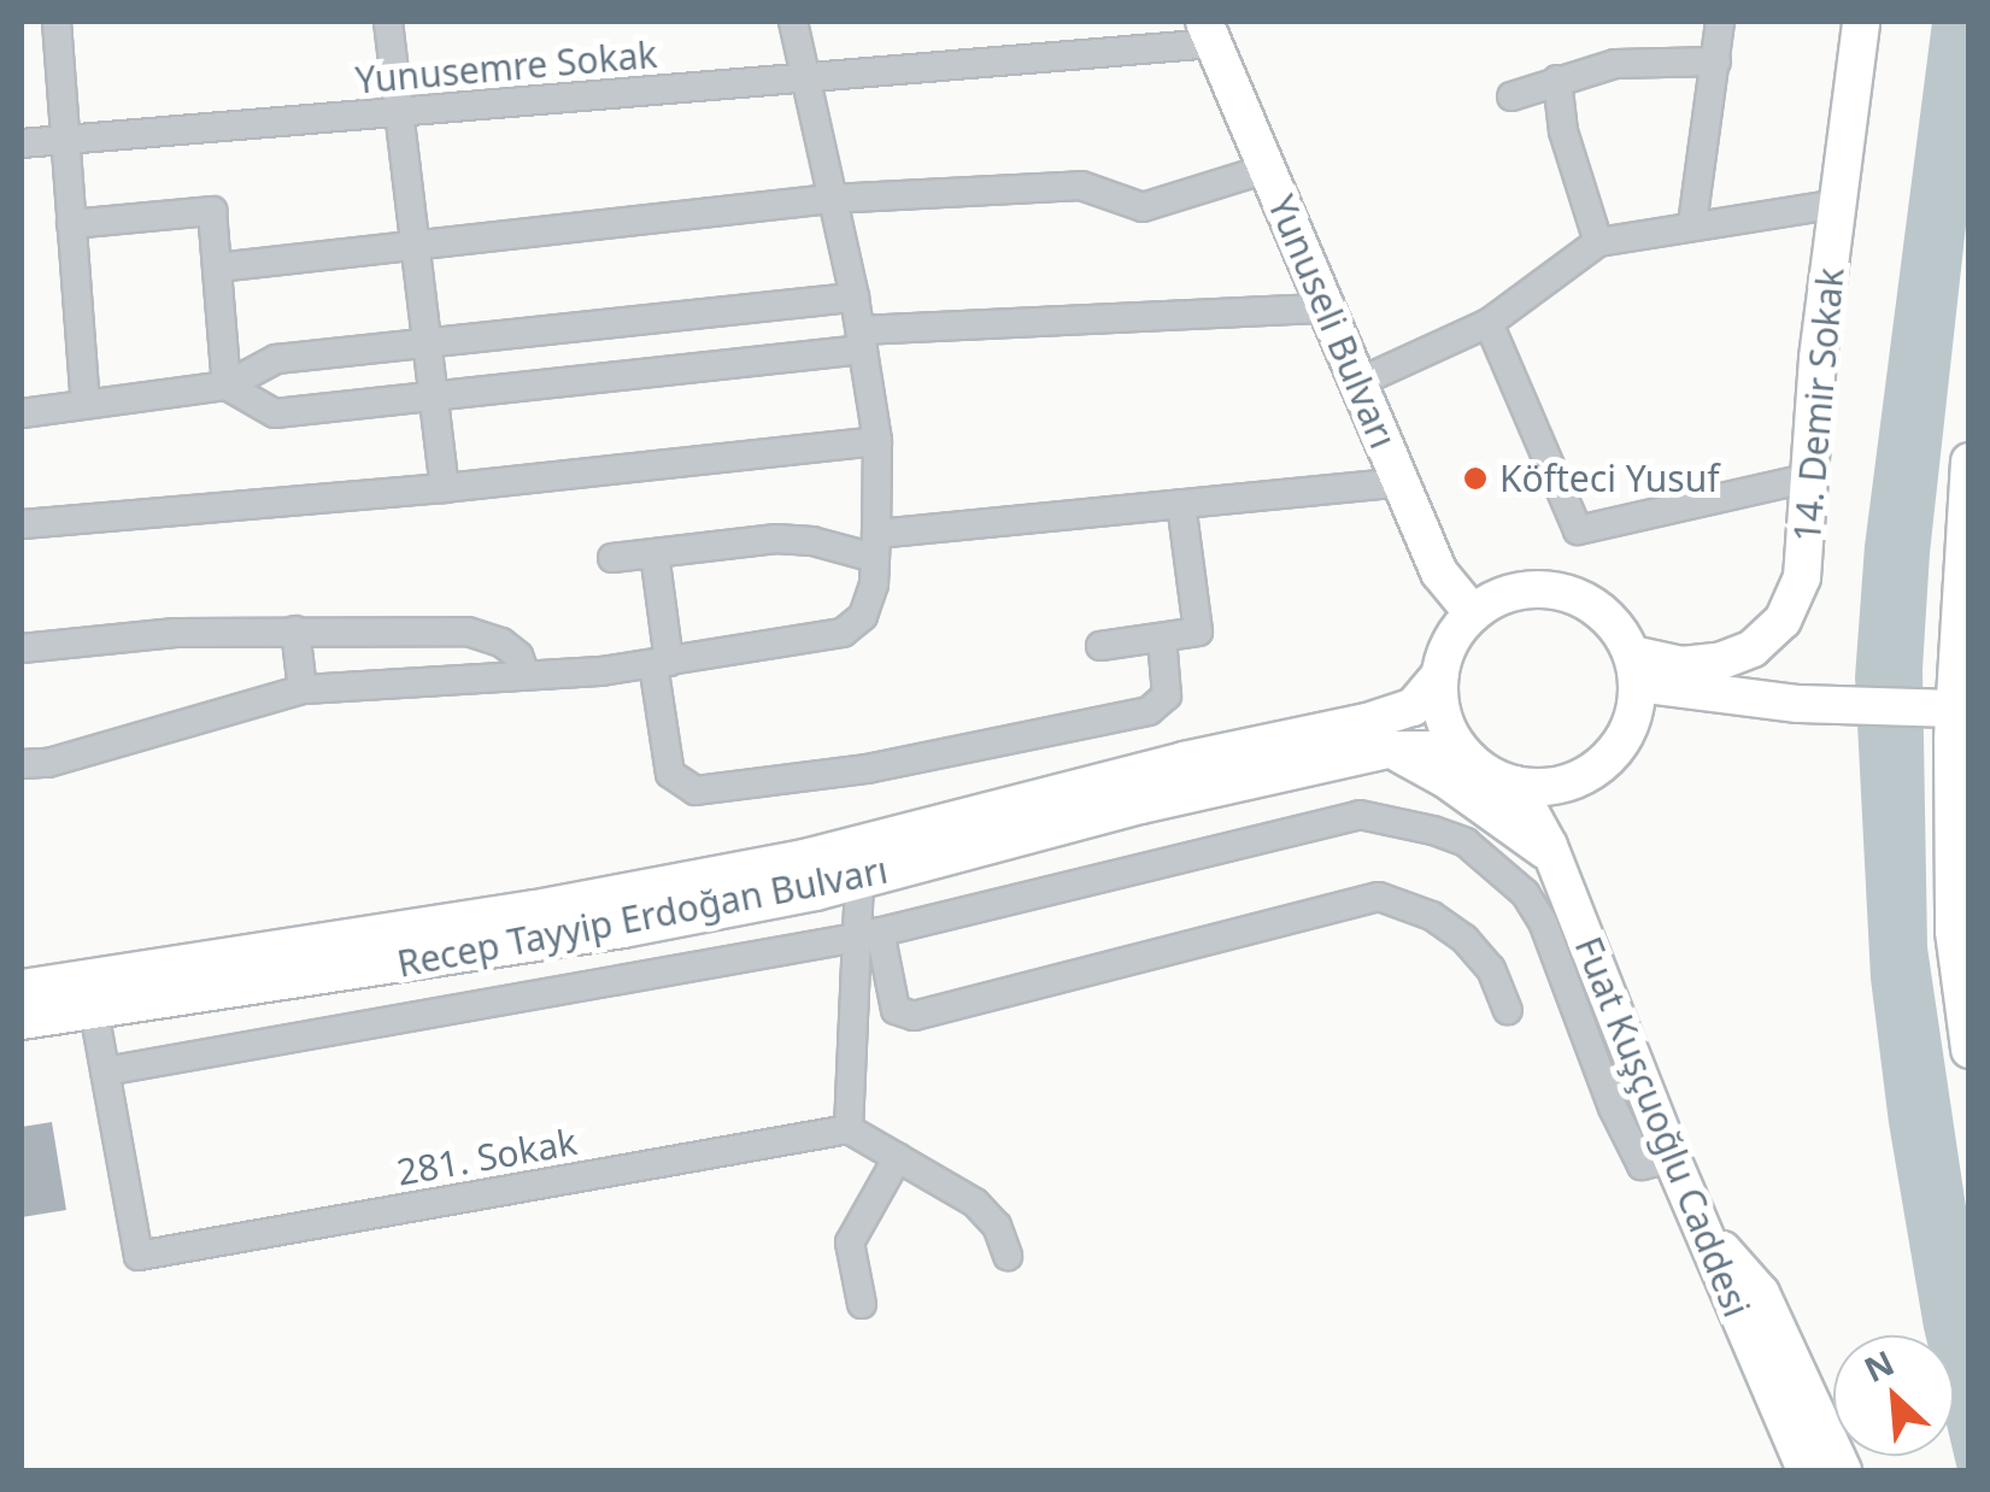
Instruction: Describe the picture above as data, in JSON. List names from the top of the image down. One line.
{"streets":{"main road":["Yunuseli Bulvarı","14. Demir Sokak","Recep Tayyip Erdoğan Bulvarı","Fuat Kuşçuoğlu Caddesi"],"street":["Yunusemre Sokak","281. Sokak"]},"crossings":[["Yunusemre Sokak","Yunuseli Bulvarı"],["Yunuseli Bulvarı","14. Demir Sokak"],["Yunuseli Bulvarı","Recep Tayyip Erdoğan Bulvarı"],["Yunuseli Bulvarı","Fuat Kuşçuoğlu Caddesi"],["14. Demir Sokak","Recep Tayyip Erdoğan Bulvarı"],["14. Demir Sokak","Fuat Kuşçuoğlu Caddesi"],["Recep Tayyip Erdoğan Bulvarı","Fuat Kuşçuoğlu Caddesi"],["Recep Tayyip Erdoğan Bulvarı","281. Sokak"]],"places":["Köfteci Yusuf"],"north":"top left"}
